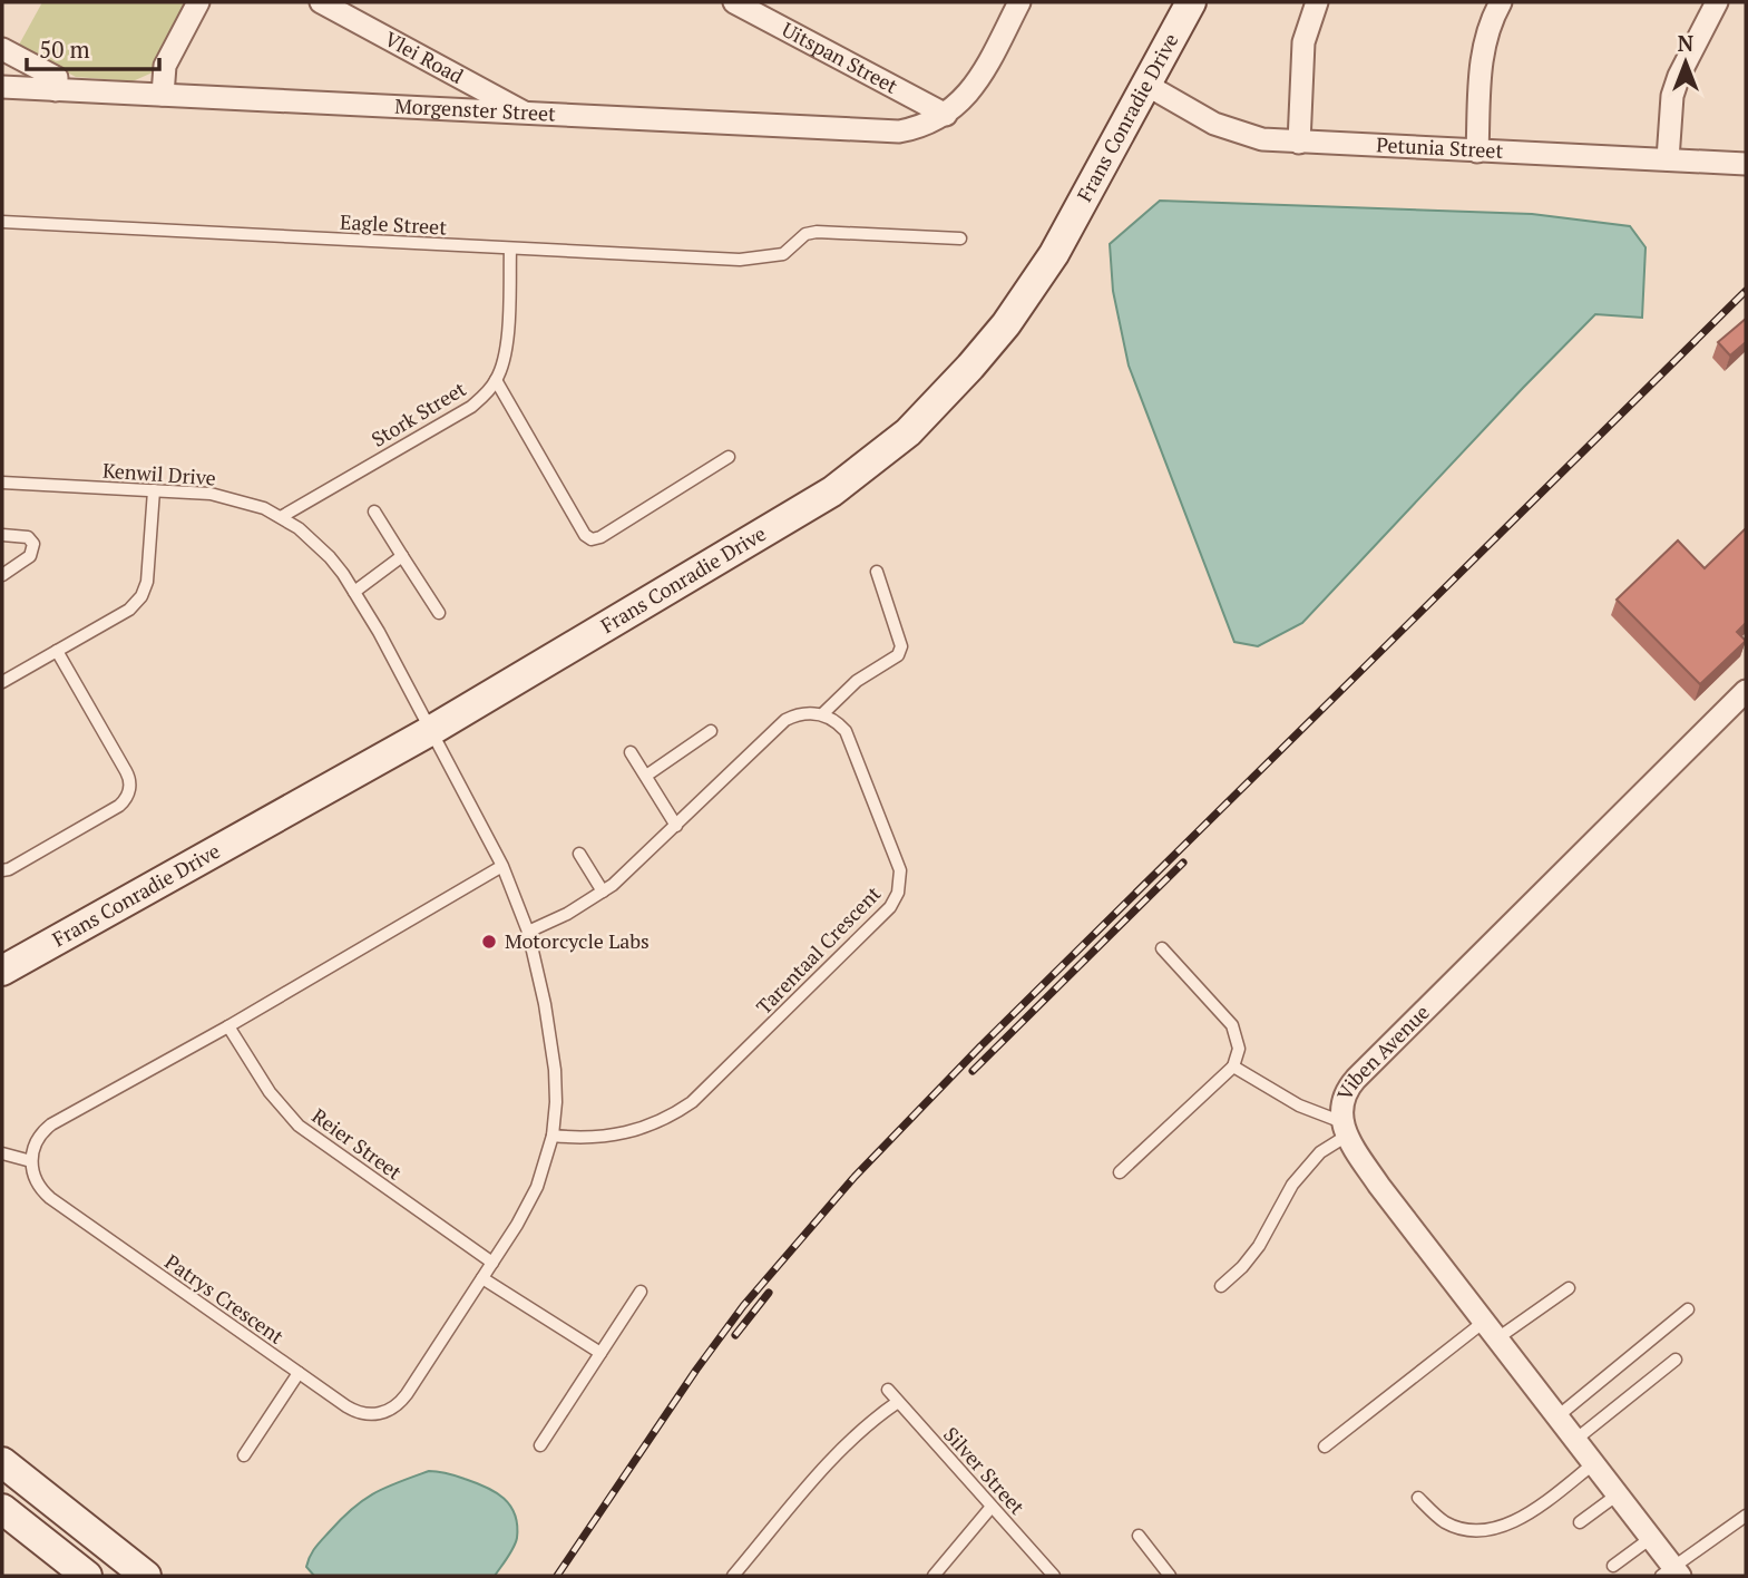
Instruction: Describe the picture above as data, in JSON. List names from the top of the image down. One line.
{"streets":{"street":["Vlei Road","Uitspan Street","Morgenster Street","Frans Conradie Drive","Petunia Street","Viben Avenue"],"lane":["Eagle Street","Stork Street","Kenwil Drive","Tarentaal Crescent","Reier Street","Patrys Crescent","Silver Street"]},"crossings":[["Vlei Road","Morgenster Street"],["Uitspan Street","Morgenster Street"],["Frans Conradie Drive","Petunia Street"],["Frans Conradie Drive","Kenwil Drive"],["Frans Conradie Drive","Patrys Crescent"],["Eagle Street","Stork Street"],["Stork Street","Kenwil Drive"],["Kenwil Drive","Patrys Crescent"],["Tarentaal Crescent","Patrys Crescent"],["Reier Street","Patrys Crescent"]],"places":["Motorcycle Labs"],"scale_bar":"50 m","north":"top"}
